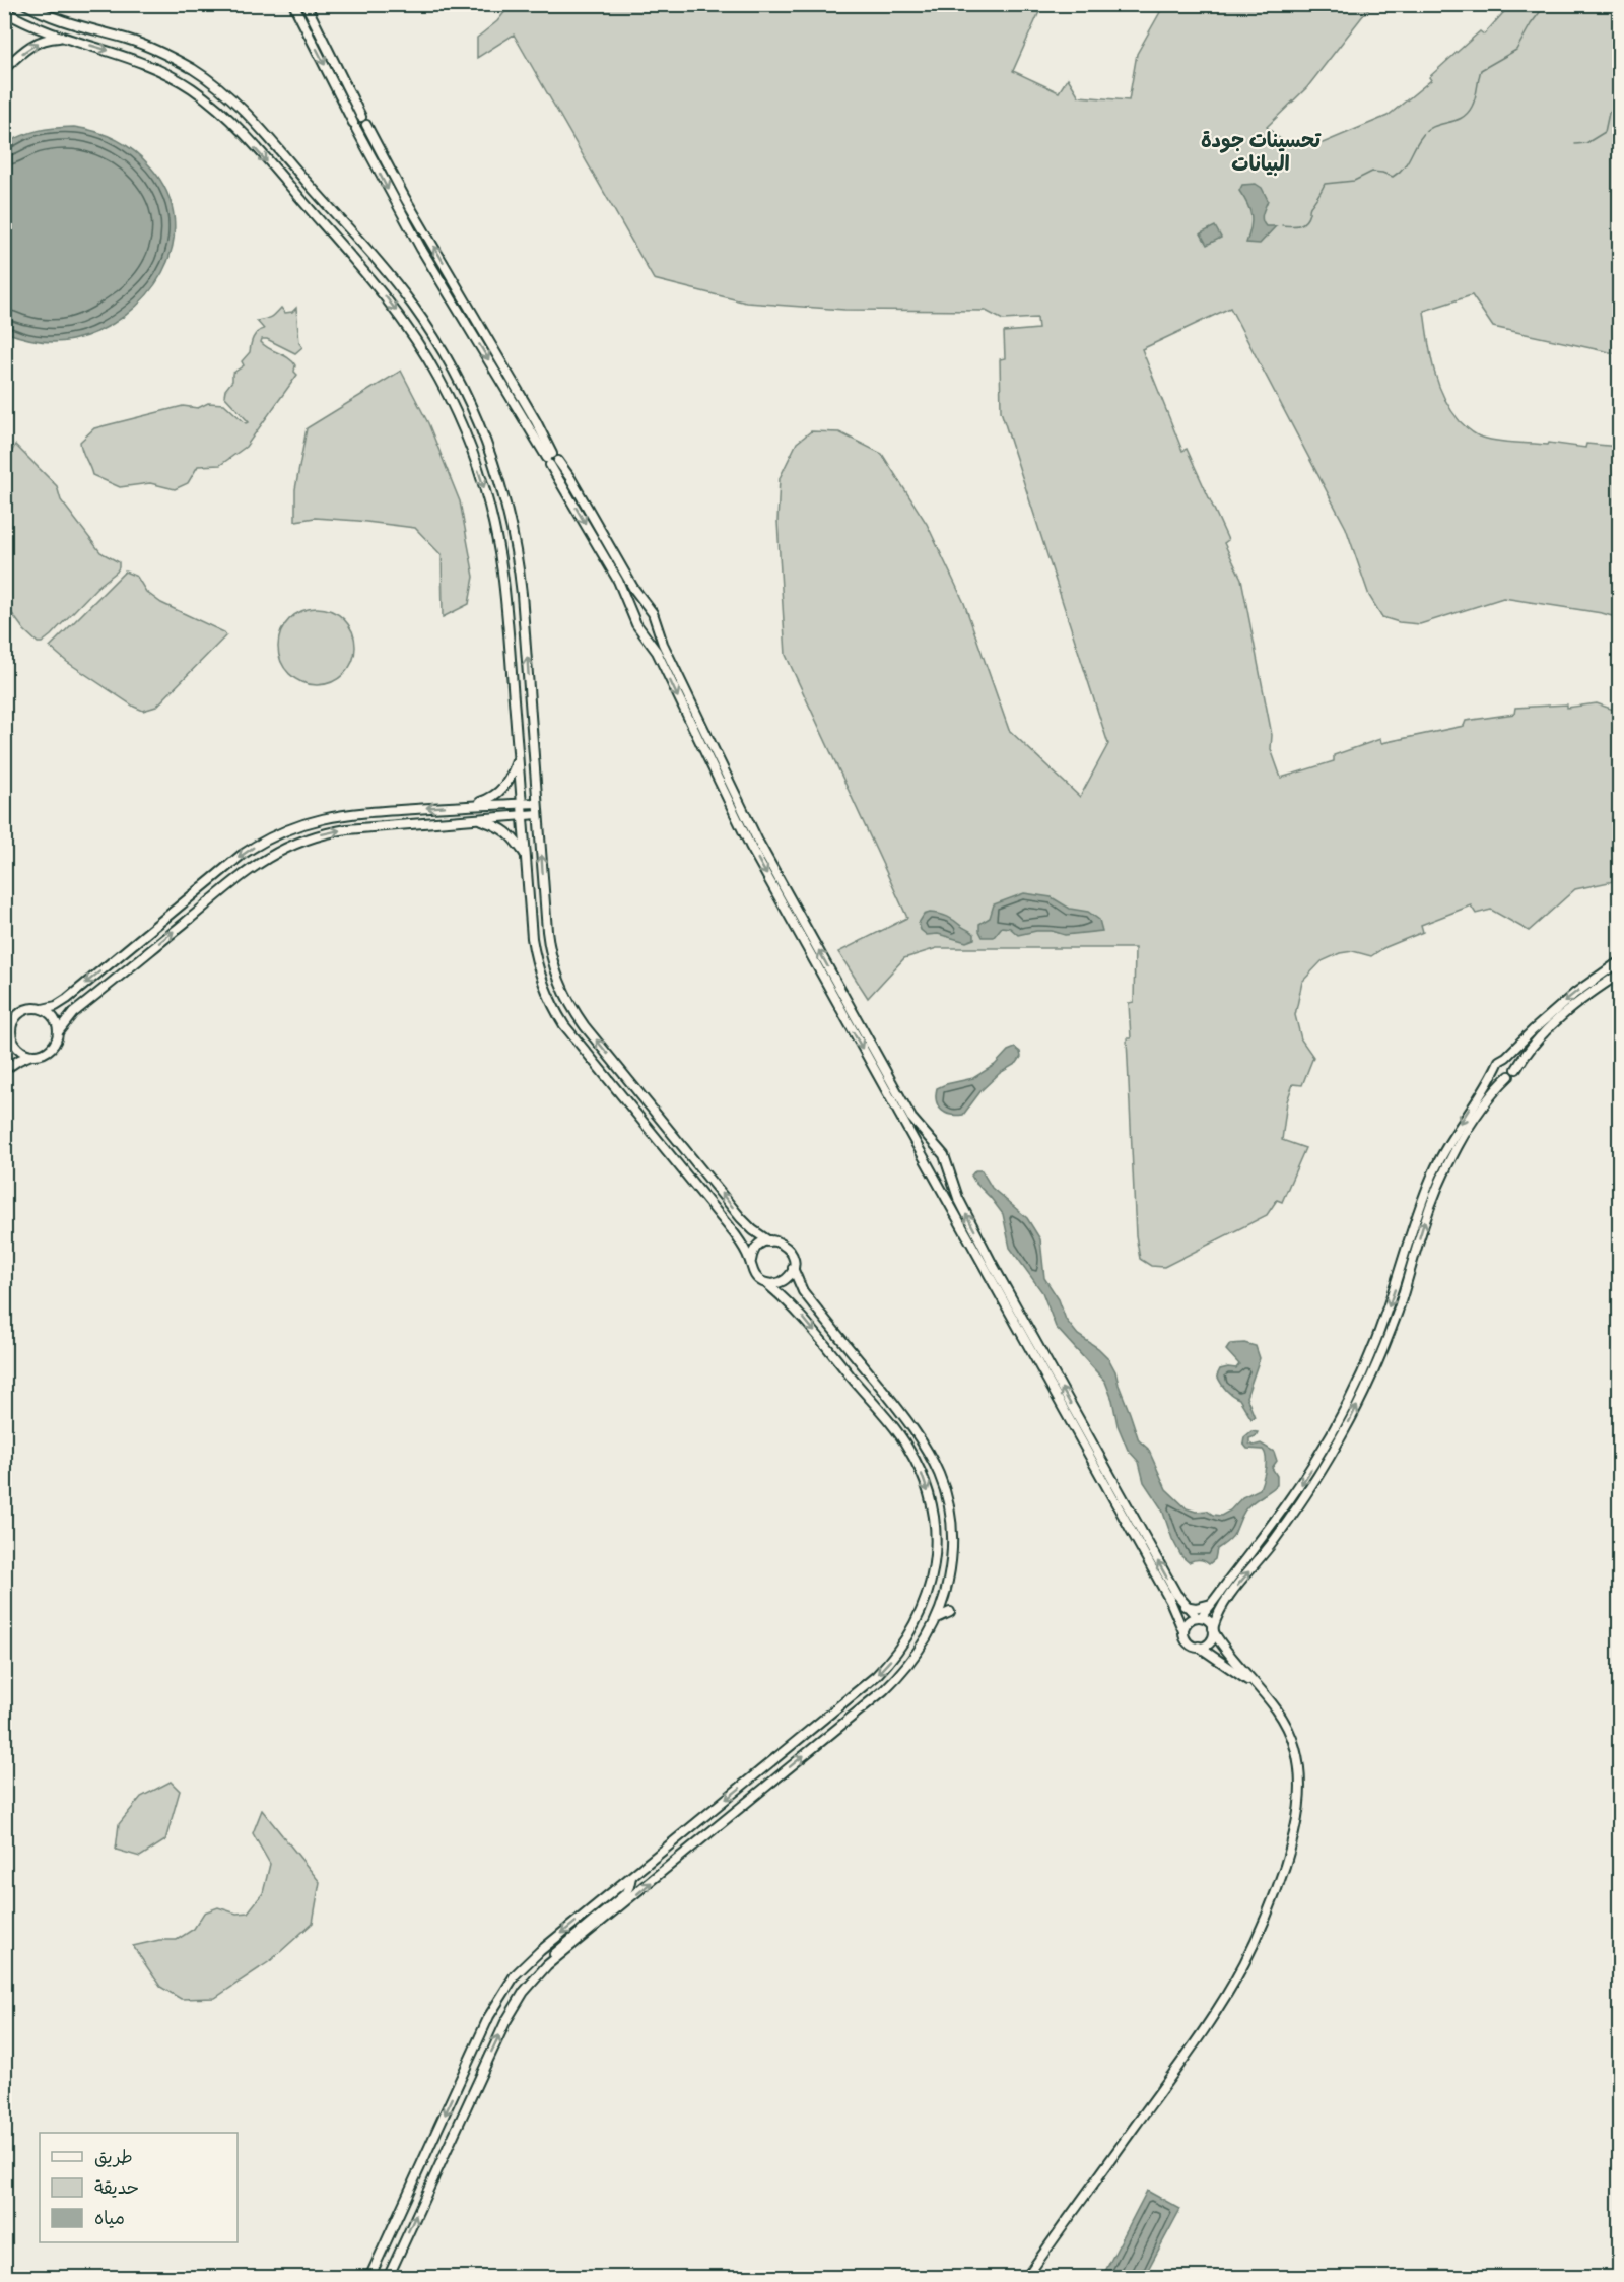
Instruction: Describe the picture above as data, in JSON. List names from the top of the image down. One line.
{"districts":["تحسينات جودة البيانات"],"legend":["طريق","حديقة","مياه"]}
